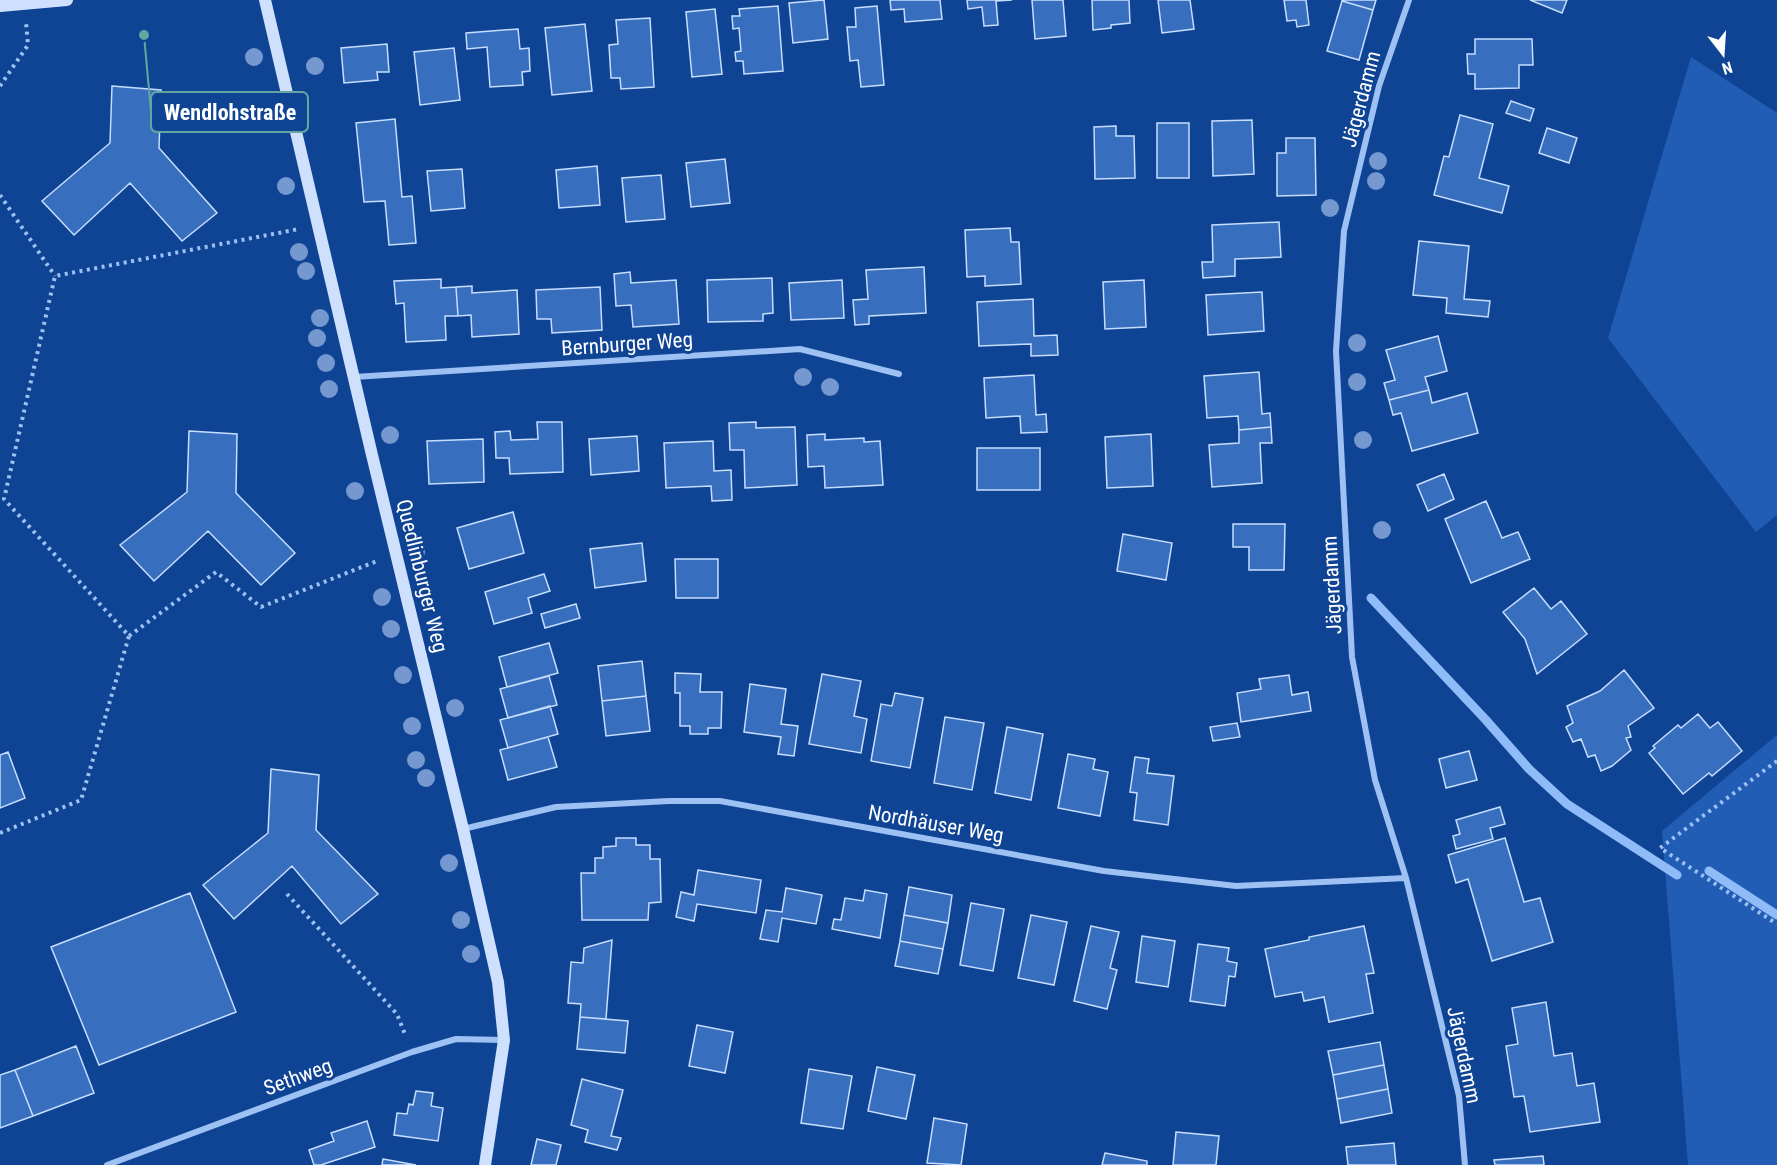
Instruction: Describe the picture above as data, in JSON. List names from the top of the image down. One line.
{"streets":{"street":["Jägerdamm","Bernburger Weg","Quedlinburger Weg","Nordhäuser Weg","Sethweg"]},"crossings":[["Jägerdamm","Nordhäuser Weg"],["Bernburger Weg","Quedlinburger Weg"],["Quedlinburger Weg","Nordhäuser Weg"],["Quedlinburger Weg","Sethweg"]],"places":["Wendlohstraße"],"north":"bottom"}
